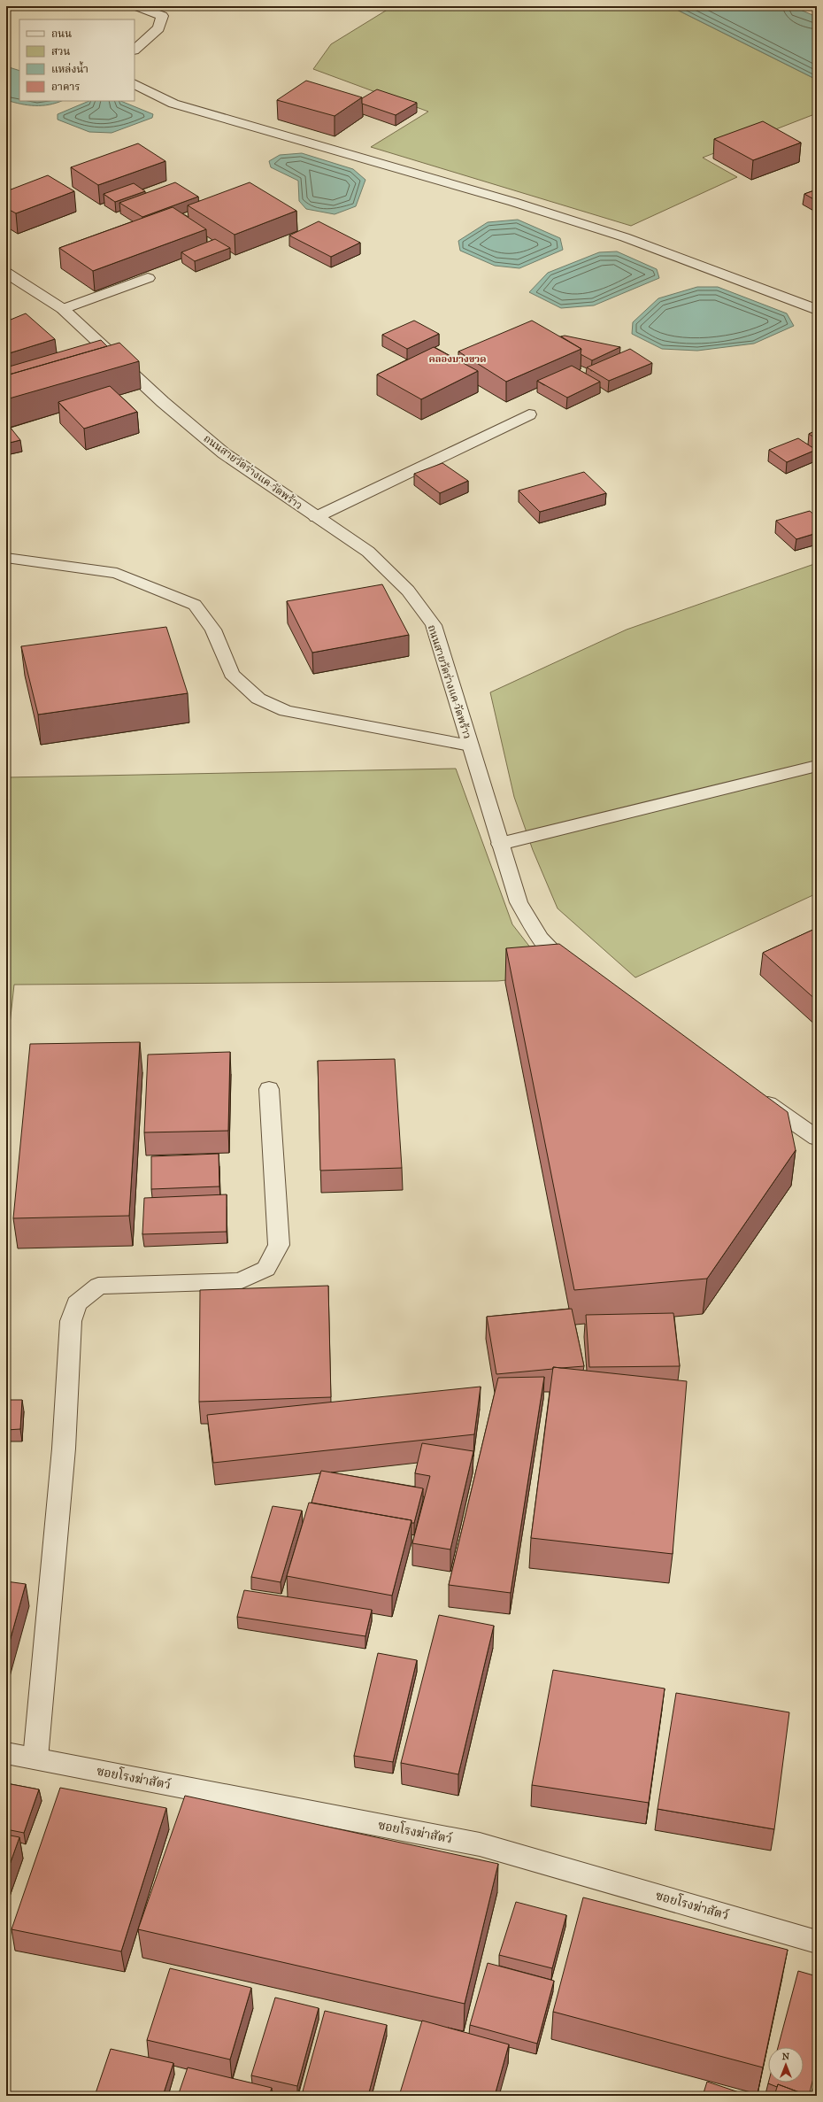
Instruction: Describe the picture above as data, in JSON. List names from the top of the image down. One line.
{"streets":{"street":["ถนนสายวัดร่างแค-วัดพร้าว","ซอยโรงฆ่าสัตว์"]},"districts":["คลองบางขวด"],"legend":["ถนน","สวน","แหล่งน้ำ","อาคาร"],"north":"top"}
